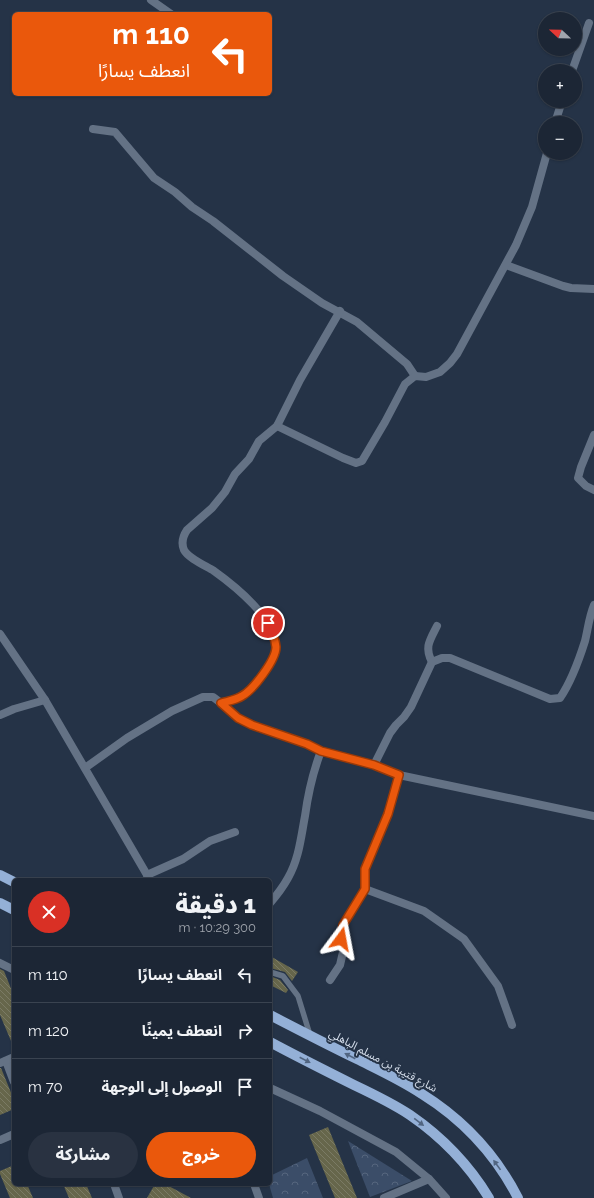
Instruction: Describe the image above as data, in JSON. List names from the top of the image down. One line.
{"streets":{"main road":["شارع قتيبة بن مسلم الباهلي"]},"north":"left","page":{"map_buttons":["+","−"],"turn":["110 m","انعطف يسارًا"],"heading":["1 دقيقة","300 m · 10:29"],"list":[{"name":"انعطف يسارًا","value":"110 m"},{"name":"انعطف يمينًا","value":"120 m"},{"name":"الوصول إلى الوجهة","value":"70 m"}],"buttons":["خروج","مشاركة"]}}
